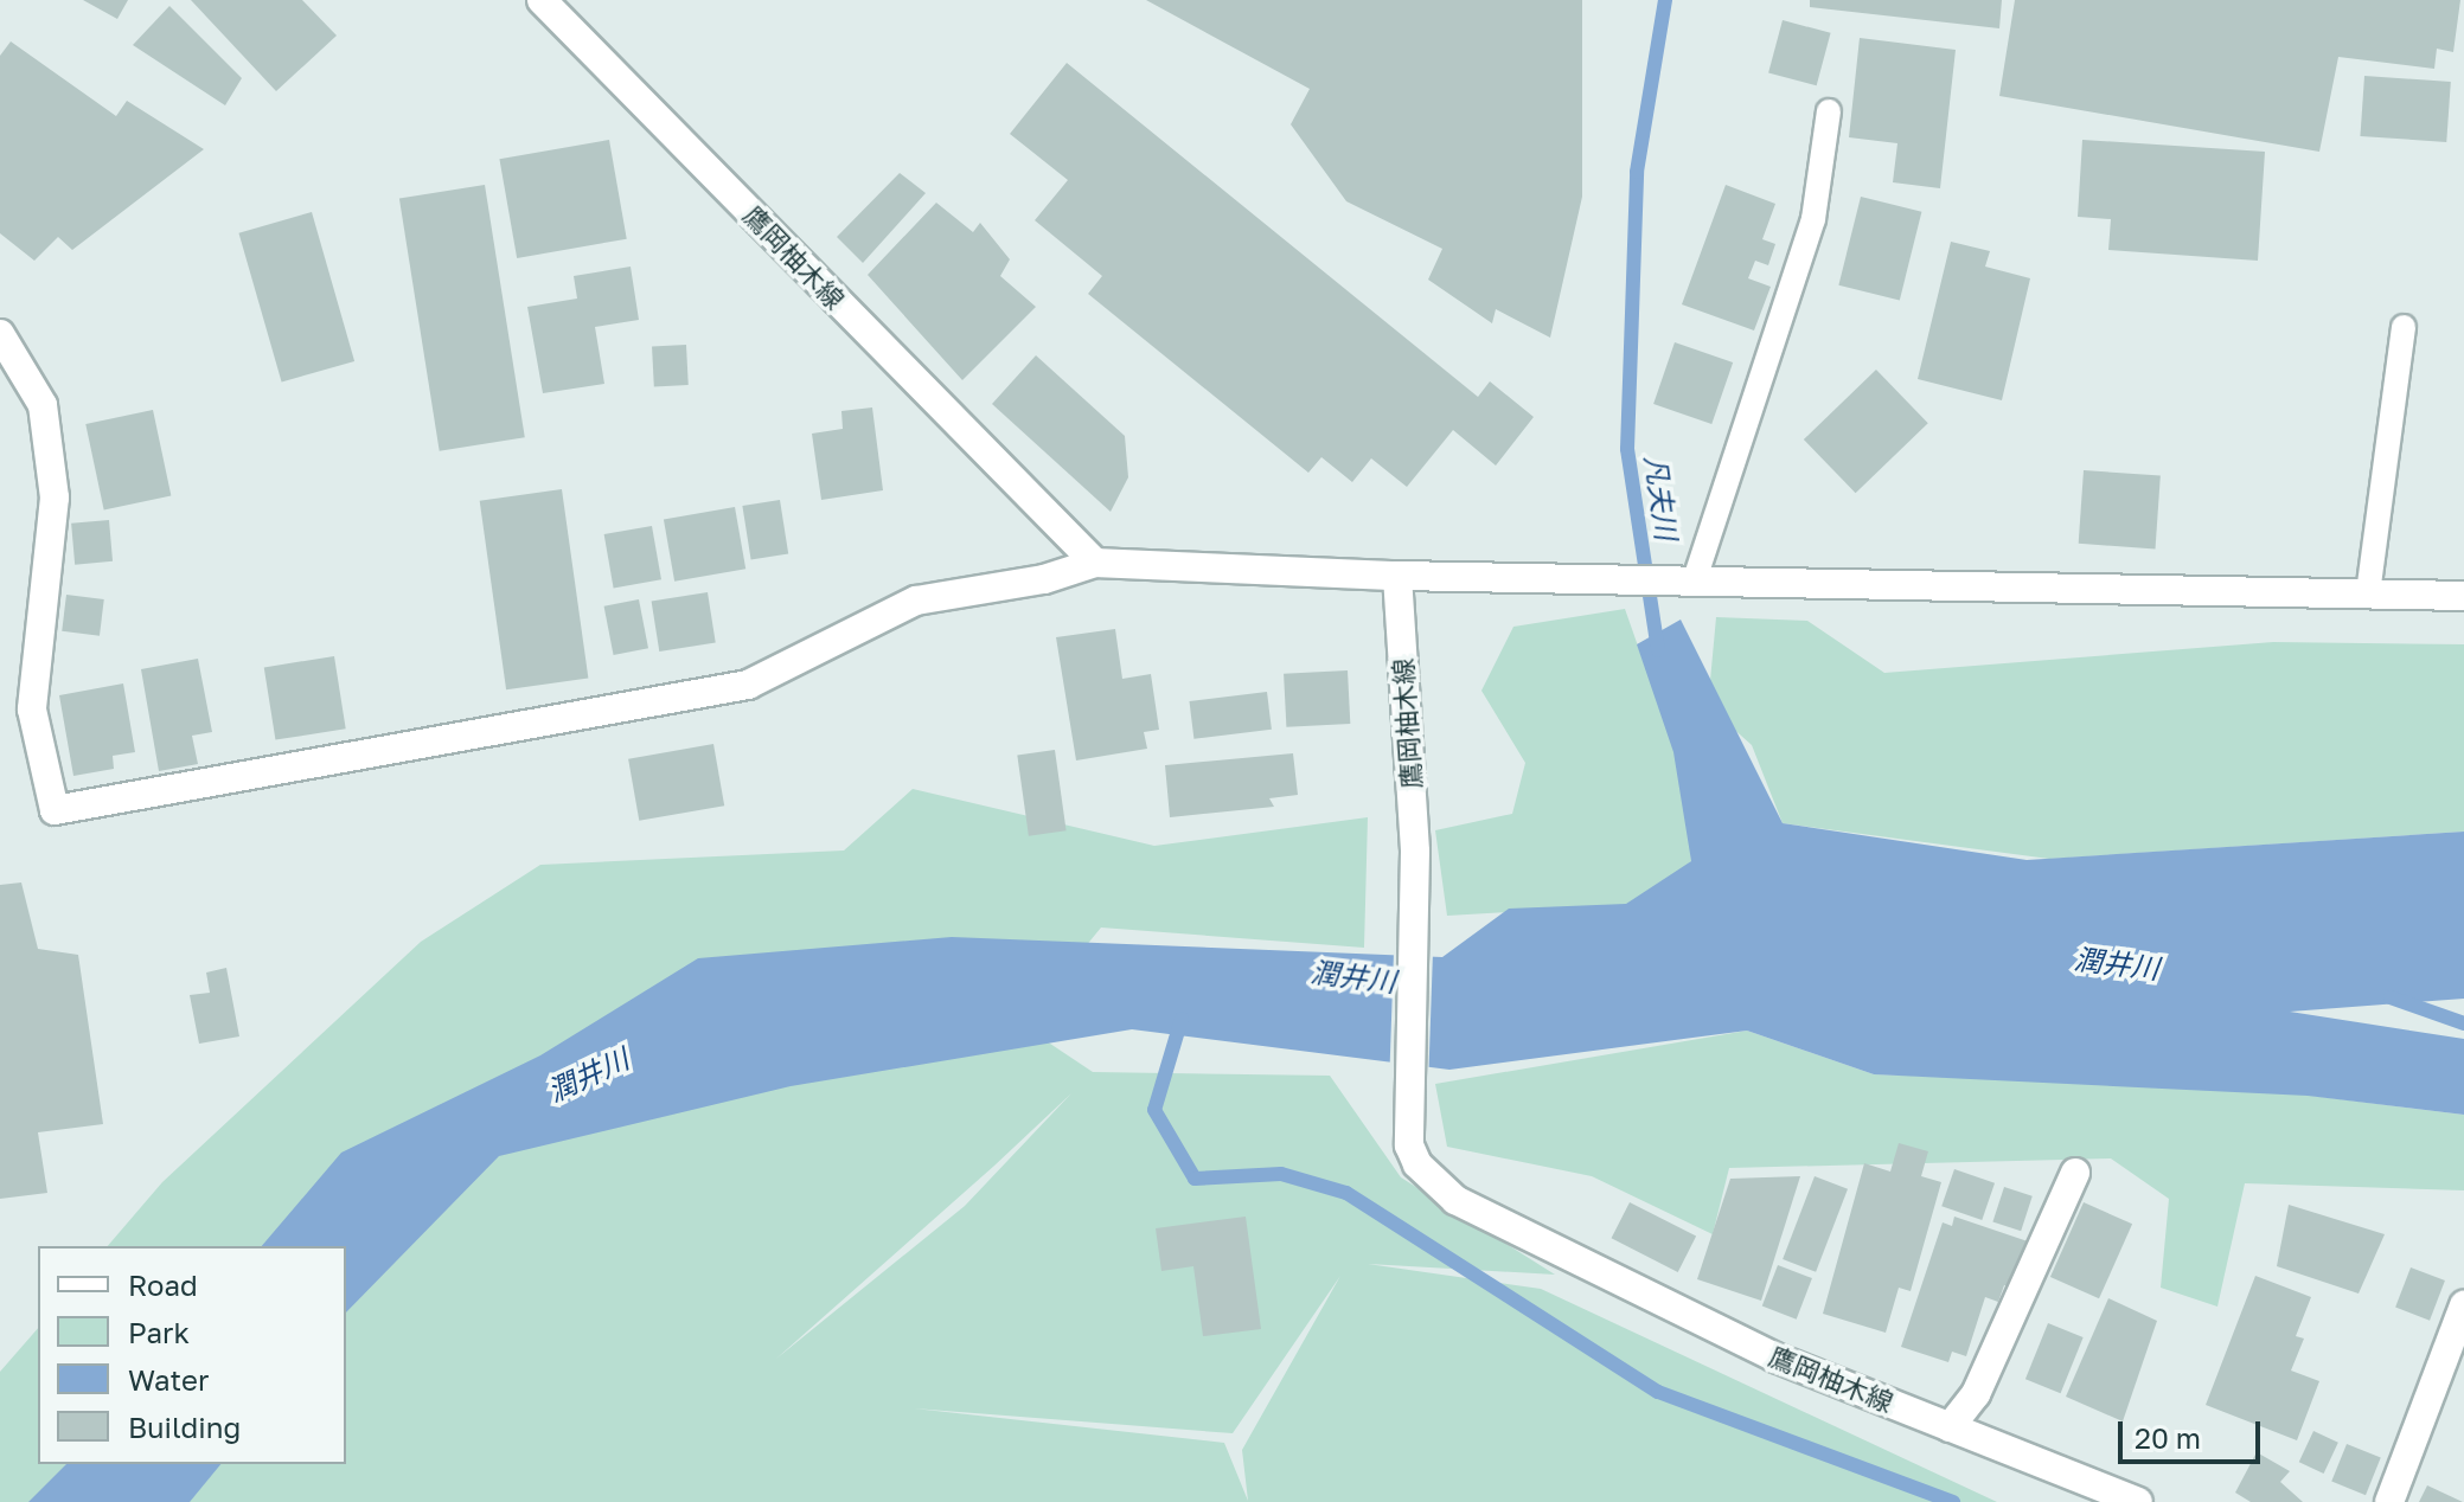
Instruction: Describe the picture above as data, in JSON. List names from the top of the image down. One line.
{"streets":{"street":["鷹岡柚木線"]},"water":["凡夫川","潤井川"],"legend":["Road","Park","Water","Building"],"scale_bar":"20 m"}
